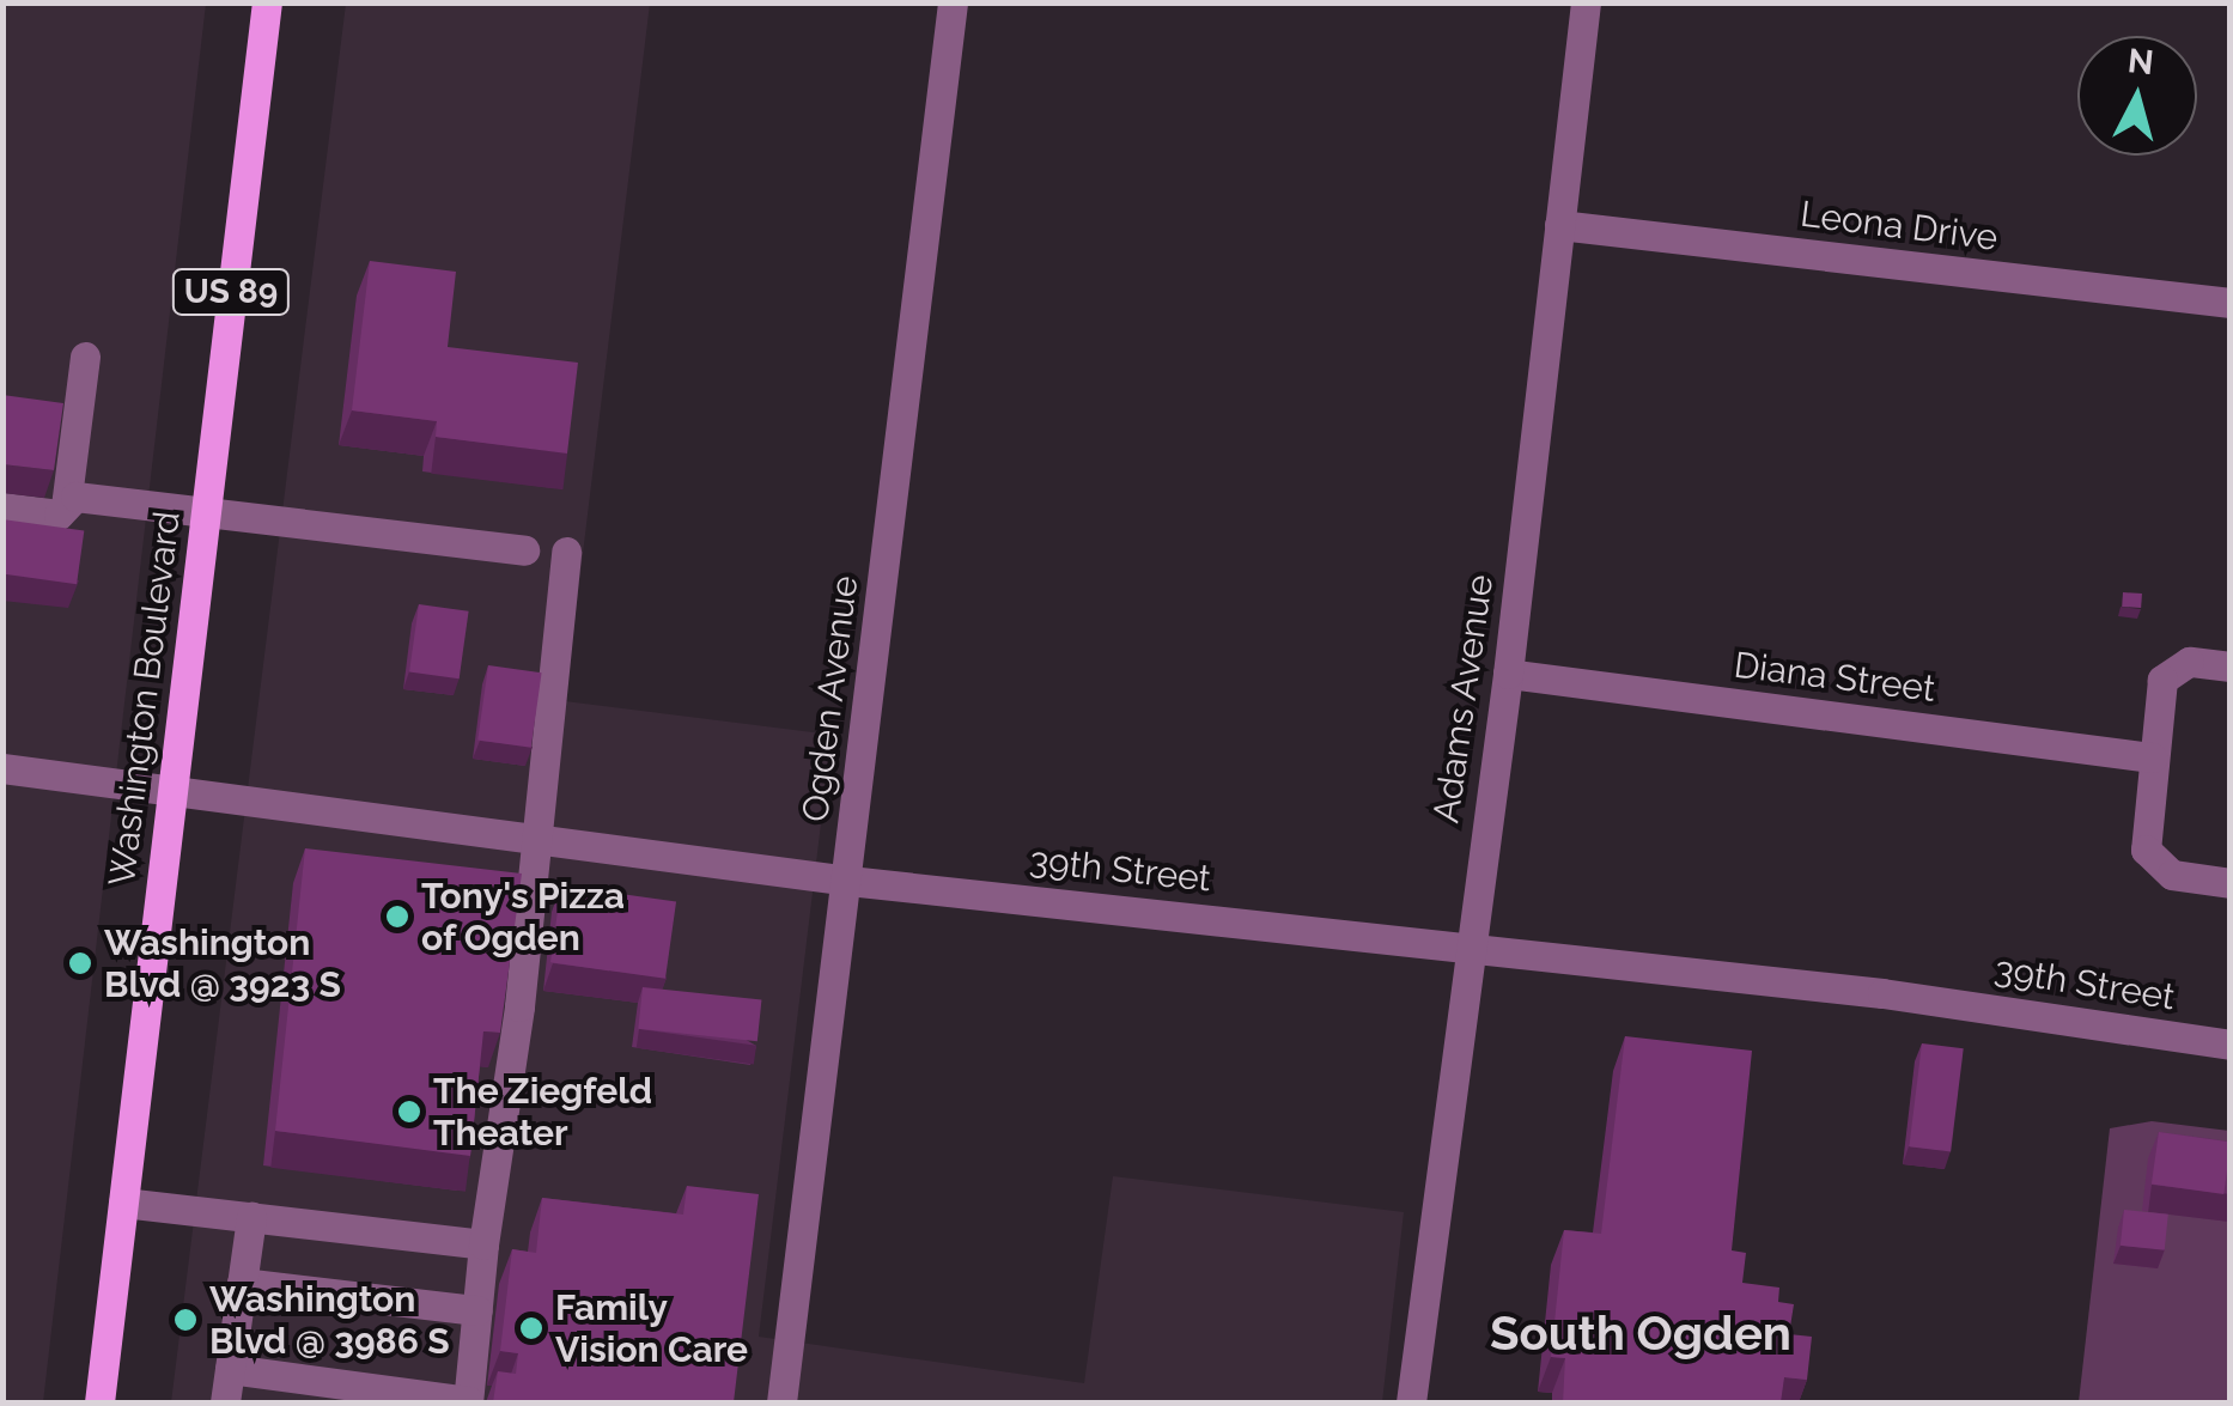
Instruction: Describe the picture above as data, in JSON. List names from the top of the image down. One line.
{"streets":{"main road":["US 89","Washington Boulevard"],"street":["Leona Drive","Diana Street","Ogden Avenue","Adams Avenue","39th Street"]},"crossings":[["Leona Drive","Adams Avenue"],["Diana Street","Adams Avenue"],["Washington Boulevard","39th Street"],["Ogden Avenue","39th Street"],["Adams Avenue","39th Street"]],"districts":["South Ogden"],"places":["Tony's Pizza of Ogden","Washington Blvd @ 3923 S","The Ziegfeld Theater","Washington Blvd @ 3986 S","Family Vision Care"],"north":"top"}
